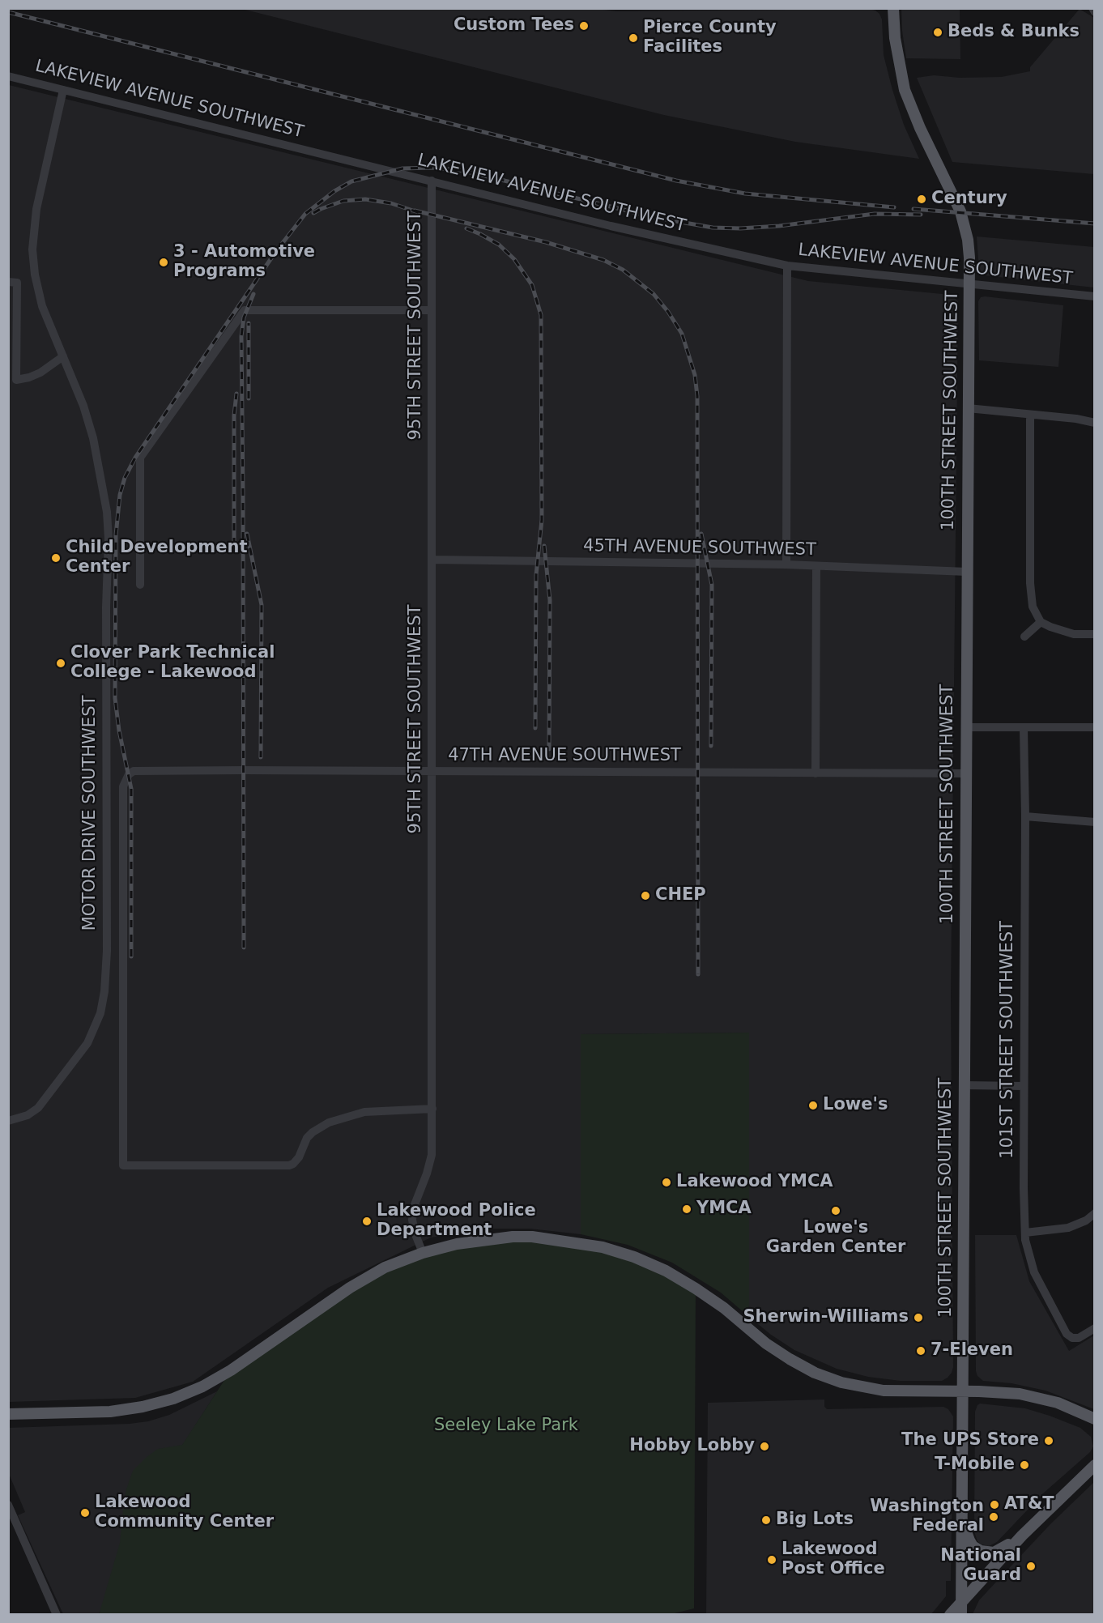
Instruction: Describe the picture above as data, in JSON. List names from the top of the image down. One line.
{"streets":{"main road":["100TH STREET SOUTHWEST"],"street":["LAKEVIEW AVENUE SOUTHWEST","95TH STREET SOUTHWEST","45TH AVENUE SOUTHWEST","47TH AVENUE SOUTHWEST","MOTOR DRIVE SOUTHWEST","101ST STREET SOUTHWEST"]},"crossings":[["LAKEVIEW AVENUE SOUTHWEST","95TH STREET SOUTHWEST"],["LAKEVIEW AVENUE SOUTHWEST","100TH STREET SOUTHWEST"],["LAKEVIEW AVENUE SOUTHWEST","MOTOR DRIVE SOUTHWEST"],["95TH STREET SOUTHWEST","45TH AVENUE SOUTHWEST"],["95TH STREET SOUTHWEST","47TH AVENUE SOUTHWEST"],["100TH STREET SOUTHWEST","45TH AVENUE SOUTHWEST"],["100TH STREET SOUTHWEST","47TH AVENUE SOUTHWEST"]],"parks":["Seeley Lake Park"],"places":["Custom Tees","Beds & Bunks","Pierce County Facilites","Century","3 - Automotive Programs","Child Development Center","Clover Park Technical College - Lakewood","CHEP","Lowe's","Lakewood YMCA","YMCA","Lowe's Garden Center","Lakewood Police Department","Sherwin-Williams","7-Eleven","The UPS Store","Hobby Lobby","T-Mobile","AT&T","Lakewood Community Center","Washington Federal","Big Lots","Lakewood Post Office","National Guard"]}
